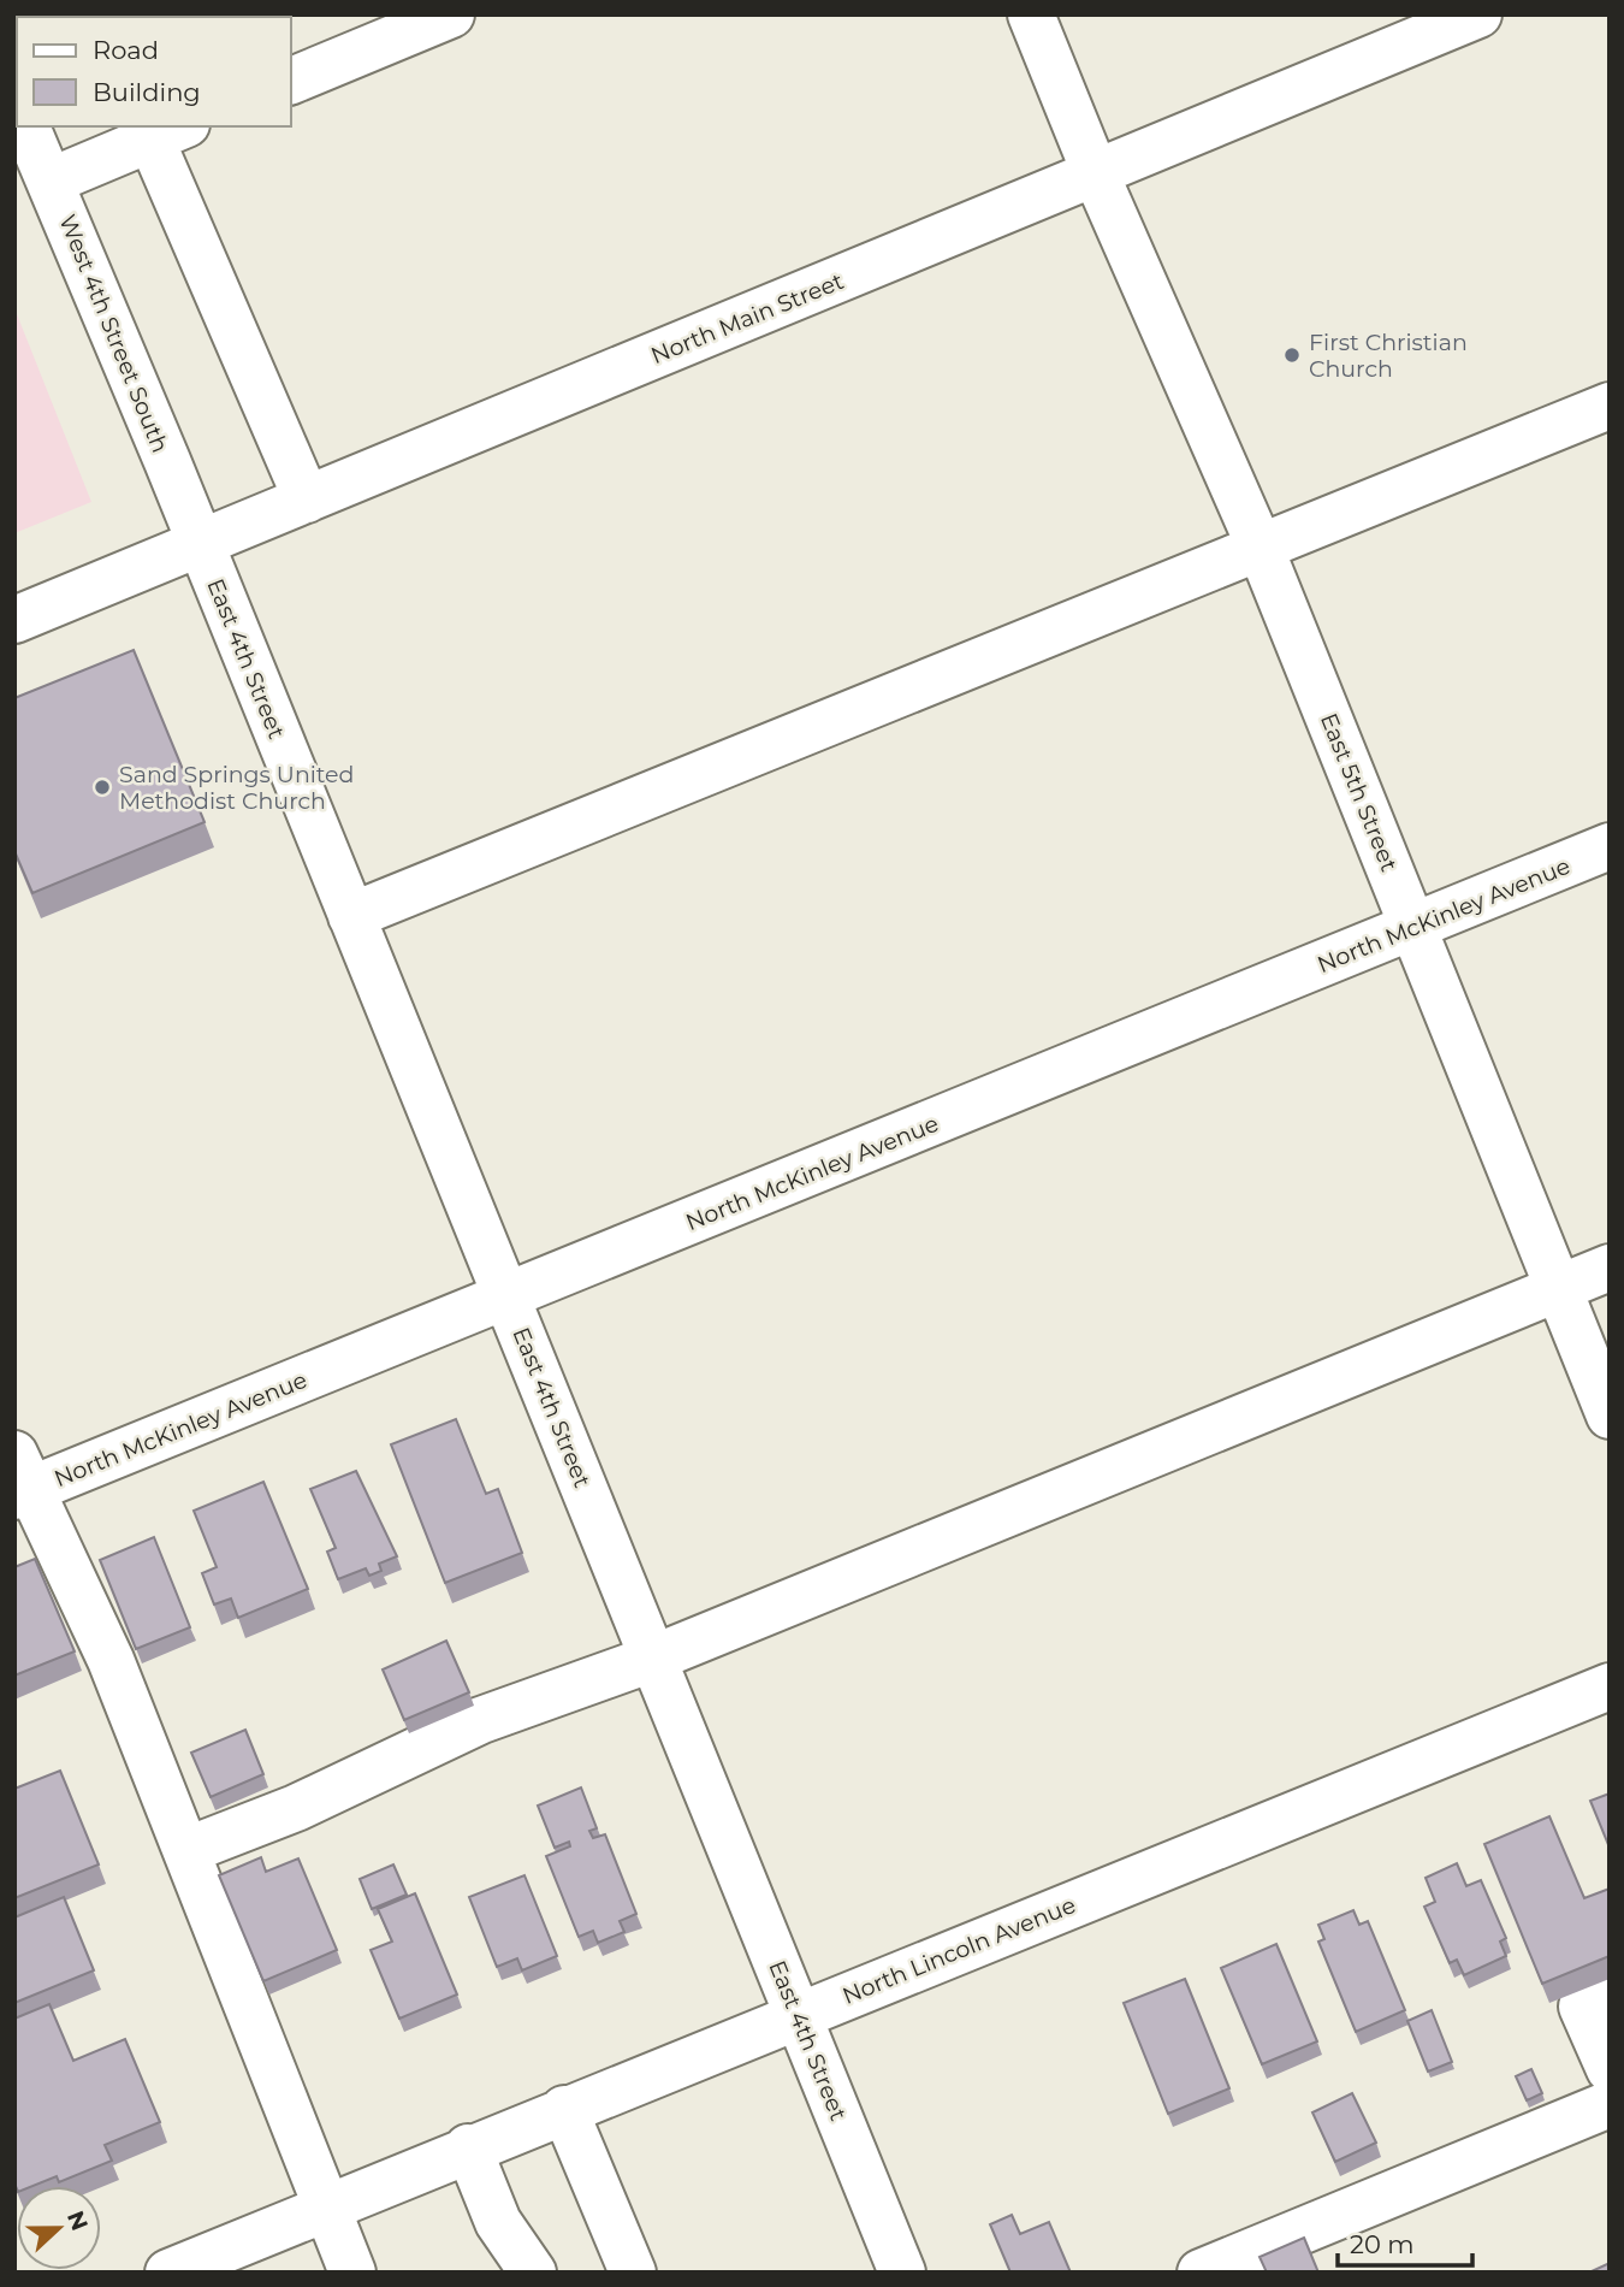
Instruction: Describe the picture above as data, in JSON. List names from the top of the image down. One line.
{"streets":{"street":["North Main Street","West 4th Street South","East 4th Street","East 5th Street","North McKinley Avenue","North Lincoln Avenue"]},"crossings":[["North Main Street","West 4th Street South"],["North Main Street","East 4th Street"],["North Main Street","East 5th Street"],["West 4th Street South","East 4th Street"],["East 4th Street","North McKinley Avenue"],["East 4th Street","North Lincoln Avenue"],["East 5th Street","North McKinley Avenue"]],"places":["First Christian Church","Sand Springs United Methodist Church"],"legend":["Road","Building"],"scale_bar":"20 m","north":"right"}
